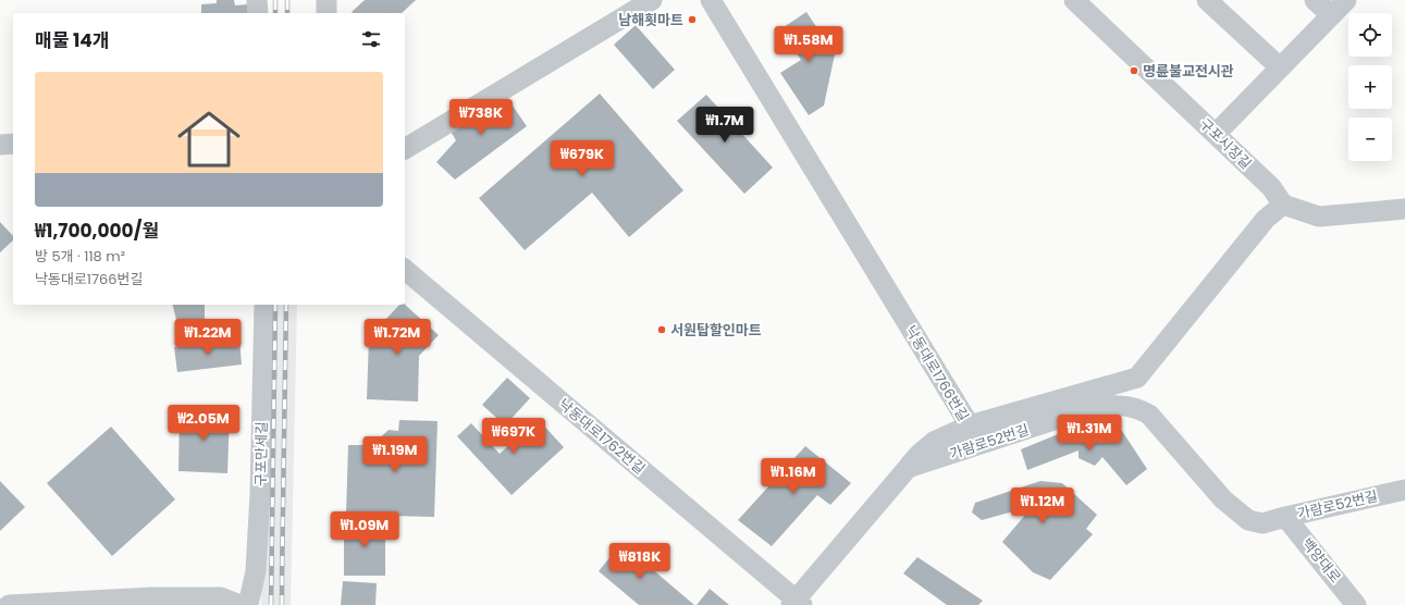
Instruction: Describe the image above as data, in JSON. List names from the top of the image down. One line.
{"streets":{"street":["구포시장길","낙동대로1766번길","낙동대로1762번길","가람로52번길","구포만세길","백양대로"]},"crossings":[["구포시장길","낙동대로1766번길"],["가람로52번길","백양대로"]],"places":["남해횟마트","명륜불교전시관","서원탑할인마트"],"page":{"map_buttons":["+","−"],"heading":"매물 14개","price":["₩1.58M","₩738K","₩1.7M","₩679K","₩1.22M","₩1.72M","₩2.05M","₩1.31M","₩697K","₩1.19M","₩1.16M","₩1.12M","₩1.09M","₩818K"],"list":[{"name":"₩1,700,000/월","note":"방 5개 · 118 m² · 낙동대로1766번길"}]}}
